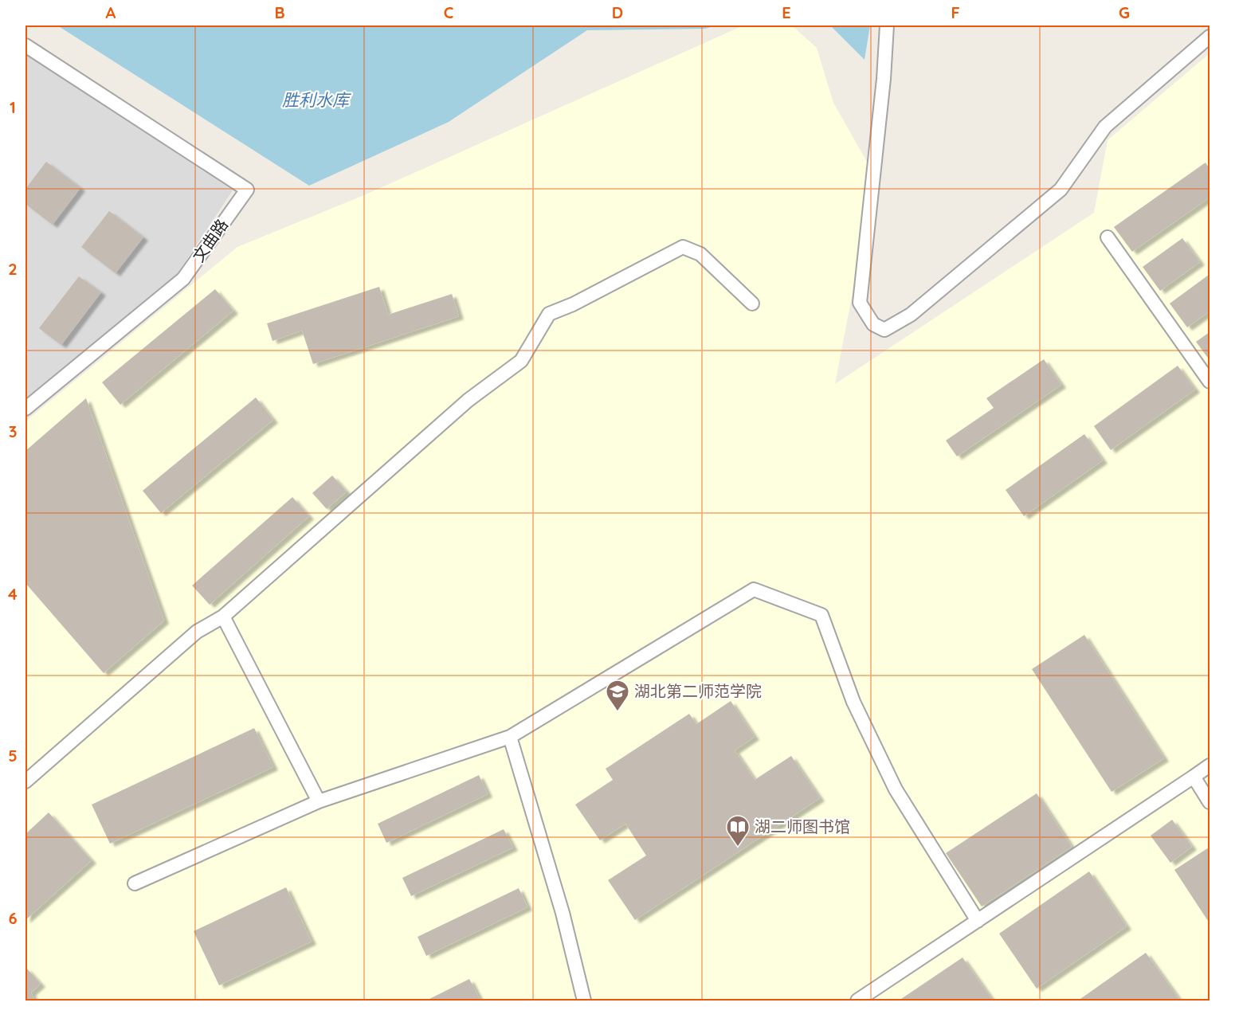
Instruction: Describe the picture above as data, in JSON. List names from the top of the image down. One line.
{"streets":{"street":["文曲路"]},"water":["胜利水库"],"places":{"school or university":["湖北第二师范学院"],"library":["湖二师图书馆"]},"grid":{"columns":["A","B","C","D","E","F","G"],"rows":["1","2","3","4","5","6"]}}
